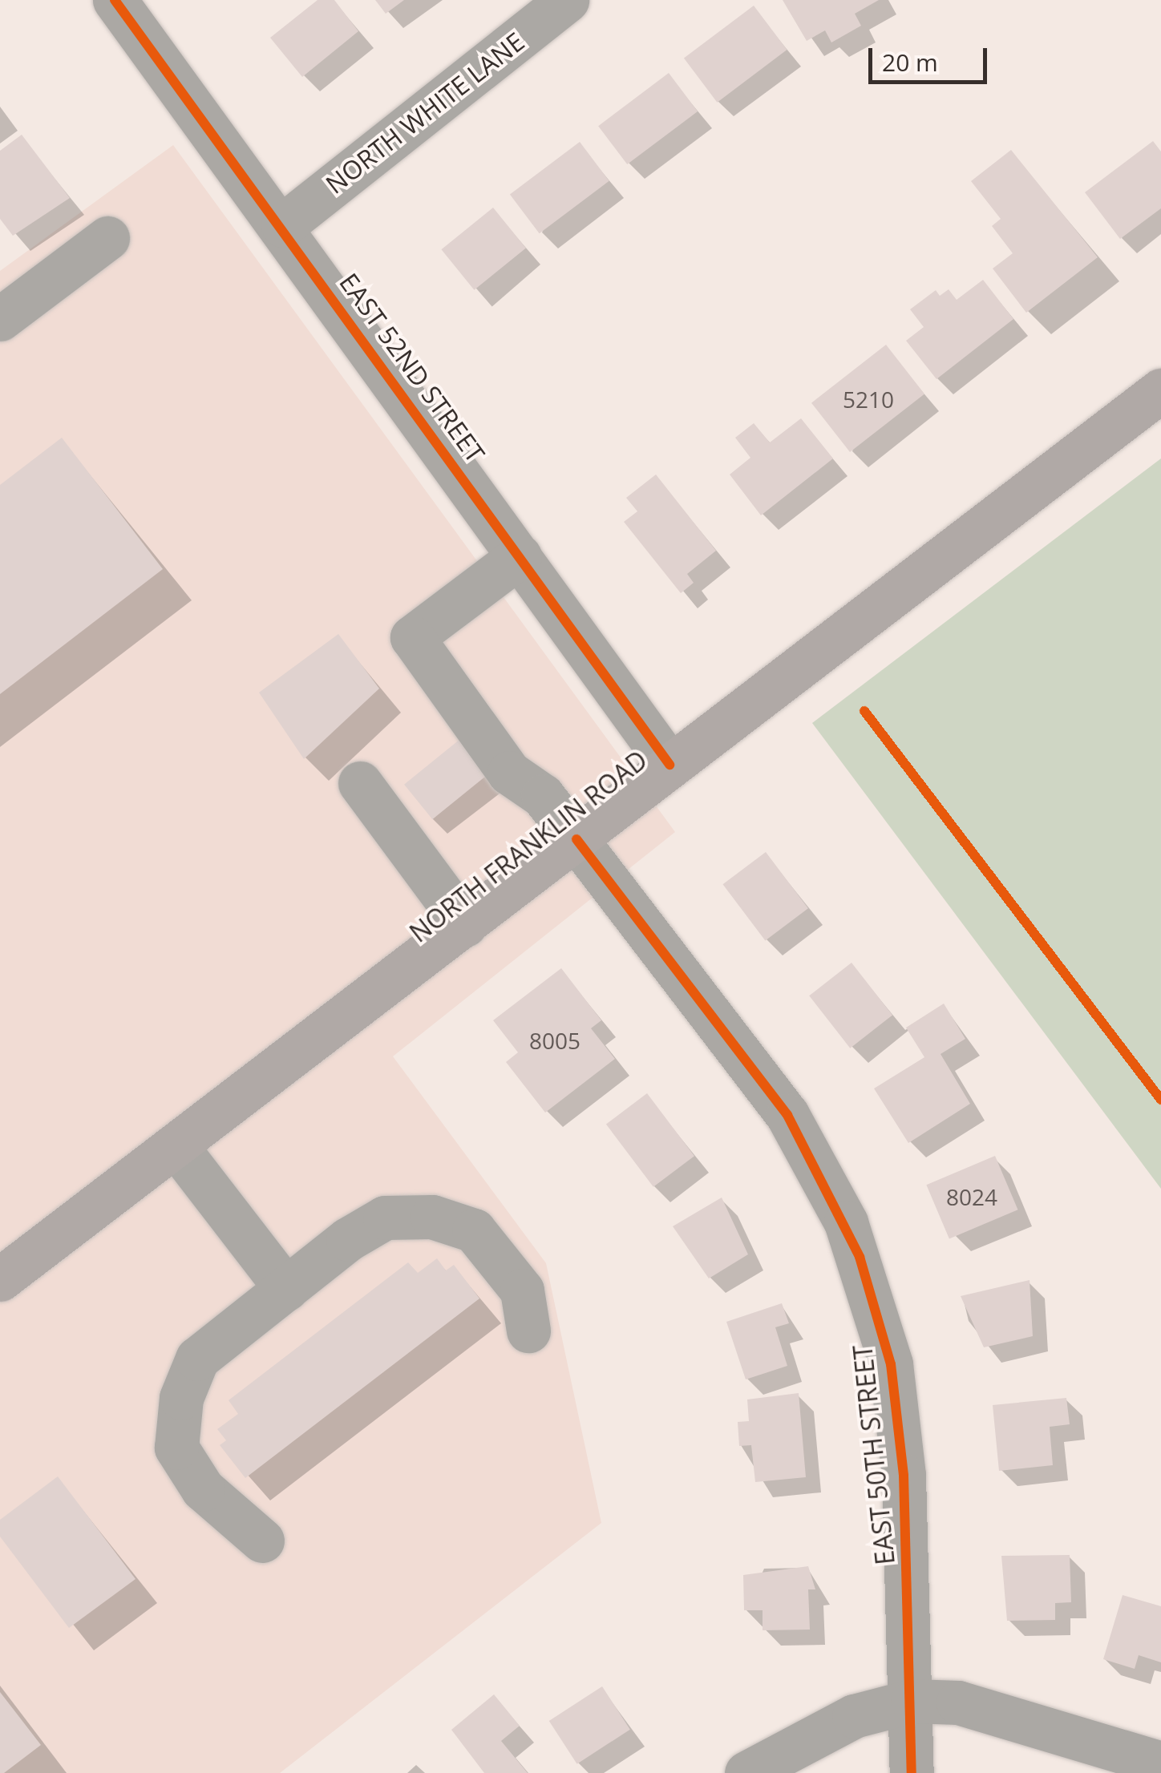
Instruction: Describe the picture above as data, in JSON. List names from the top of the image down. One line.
{"streets":{"main road":["NORTH FRANKLIN ROAD"],"street":["NORTH WHITE LANE","EAST 52ND STREET","EAST 50TH STREET"]},"crossings":[["NORTH WHITE LANE","EAST 52ND STREET"],["EAST 52ND STREET","NORTH FRANKLIN ROAD"],["EAST 52ND STREET","EAST 50TH STREET"],["NORTH FRANKLIN ROAD","EAST 50TH STREET"]],"house_numbers":["5210","8005","8024"],"scale_bar":"20 m"}
